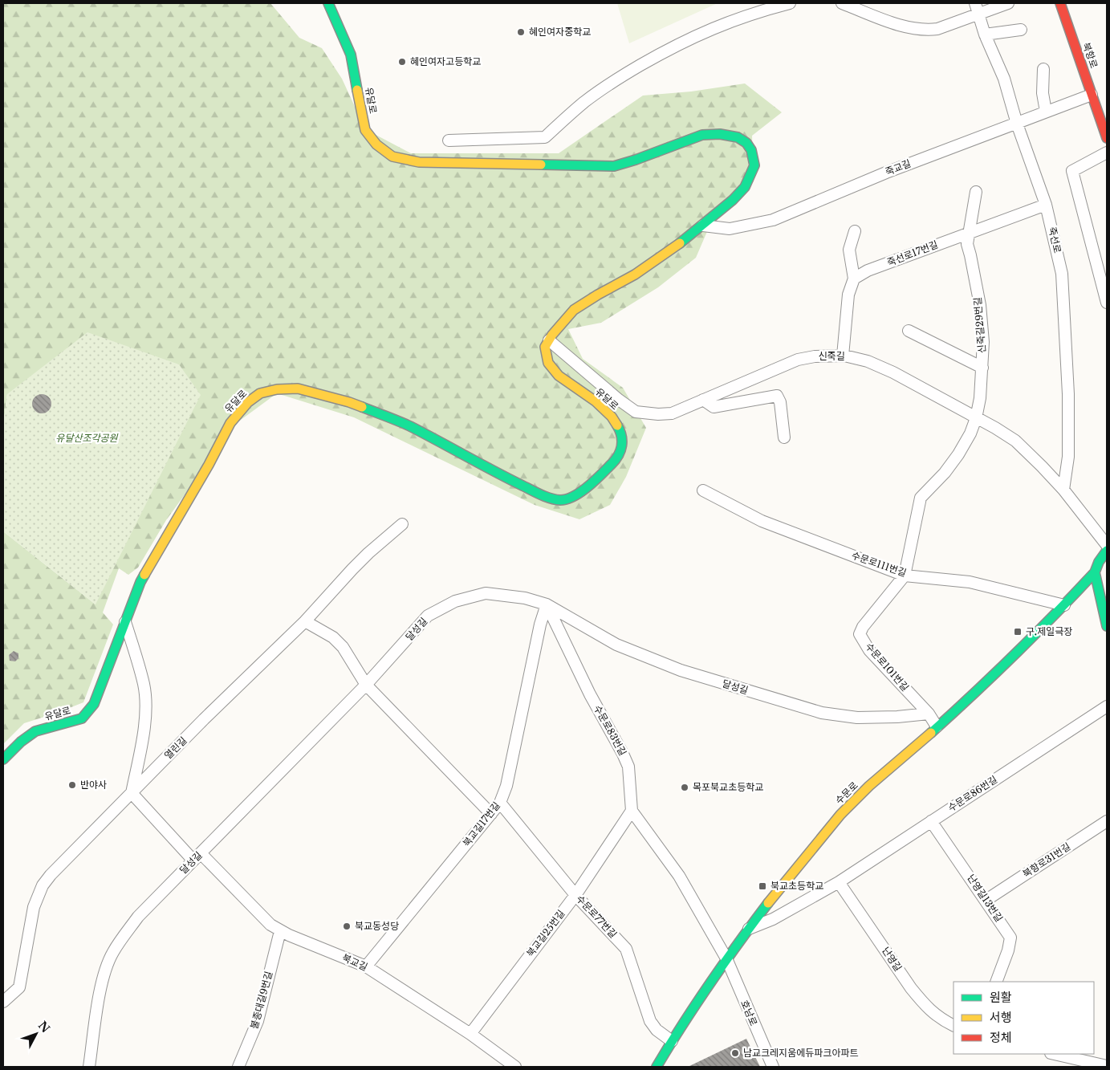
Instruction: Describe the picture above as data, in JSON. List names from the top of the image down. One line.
{"streets":{"street":["북항로","유달로","죽교길","죽선로","죽선로17번길","신죽길29번길","신죽길","수문로111번길","달성길","수문로101번길","수문로83번길","열린길","수문로","수문로86번길","북교길17번길","북항로31번길","난영길13번길","수문로77번길","북교길25번길","난영길","북교길","불종대길9번길","호남로"]},"crossings":[["북항로","죽교길"],["유달로","죽교길"],["유달로","신죽길"],["죽교길","죽선로"],["죽선로","죽선로17번길"],["죽선로","신죽길"],["죽선로17번길","신죽길29번길"],["신죽길29번길","신죽길"],["신죽길29번길","수문로111번길"],["신죽길29번길","수문로101번길"],["수문로111번길","수문로101번길"],["수문로111번길","수문로"],["달성길","수문로101번길"],["달성길","수문로83번길"],["달성길","북교길17번길"],["달성길","북교길"],["수문로83번길","북교길17번길"],["수문로83번길","북교길25번길"],["열린길","북교길"],["수문로","수문로86번길"],["수문로","수문로77번길"],["수문로","호남로"],["수문로86번길","난영길13번길"],["수문로86번길","난영길"],["북교길17번길","수문로77번길"],["북교길17번길","북교길"],["북항로31번길","난영길13번길"],["수문로77번길","북교길25번길"],["북교길25번길","북교길"],["북교길","불종대길9번길"]],"parks":["유달산조각공원"],"places":{"other":["혜인여자중학교","혜인여자고등학교","반야사","목포북교초등학교","북교동성당","남교크레지움에듀파크아파트"],"transit":["구.제일극장","북교초등학교"]},"legend":["원활","서행","정체"],"north":"top right"}
